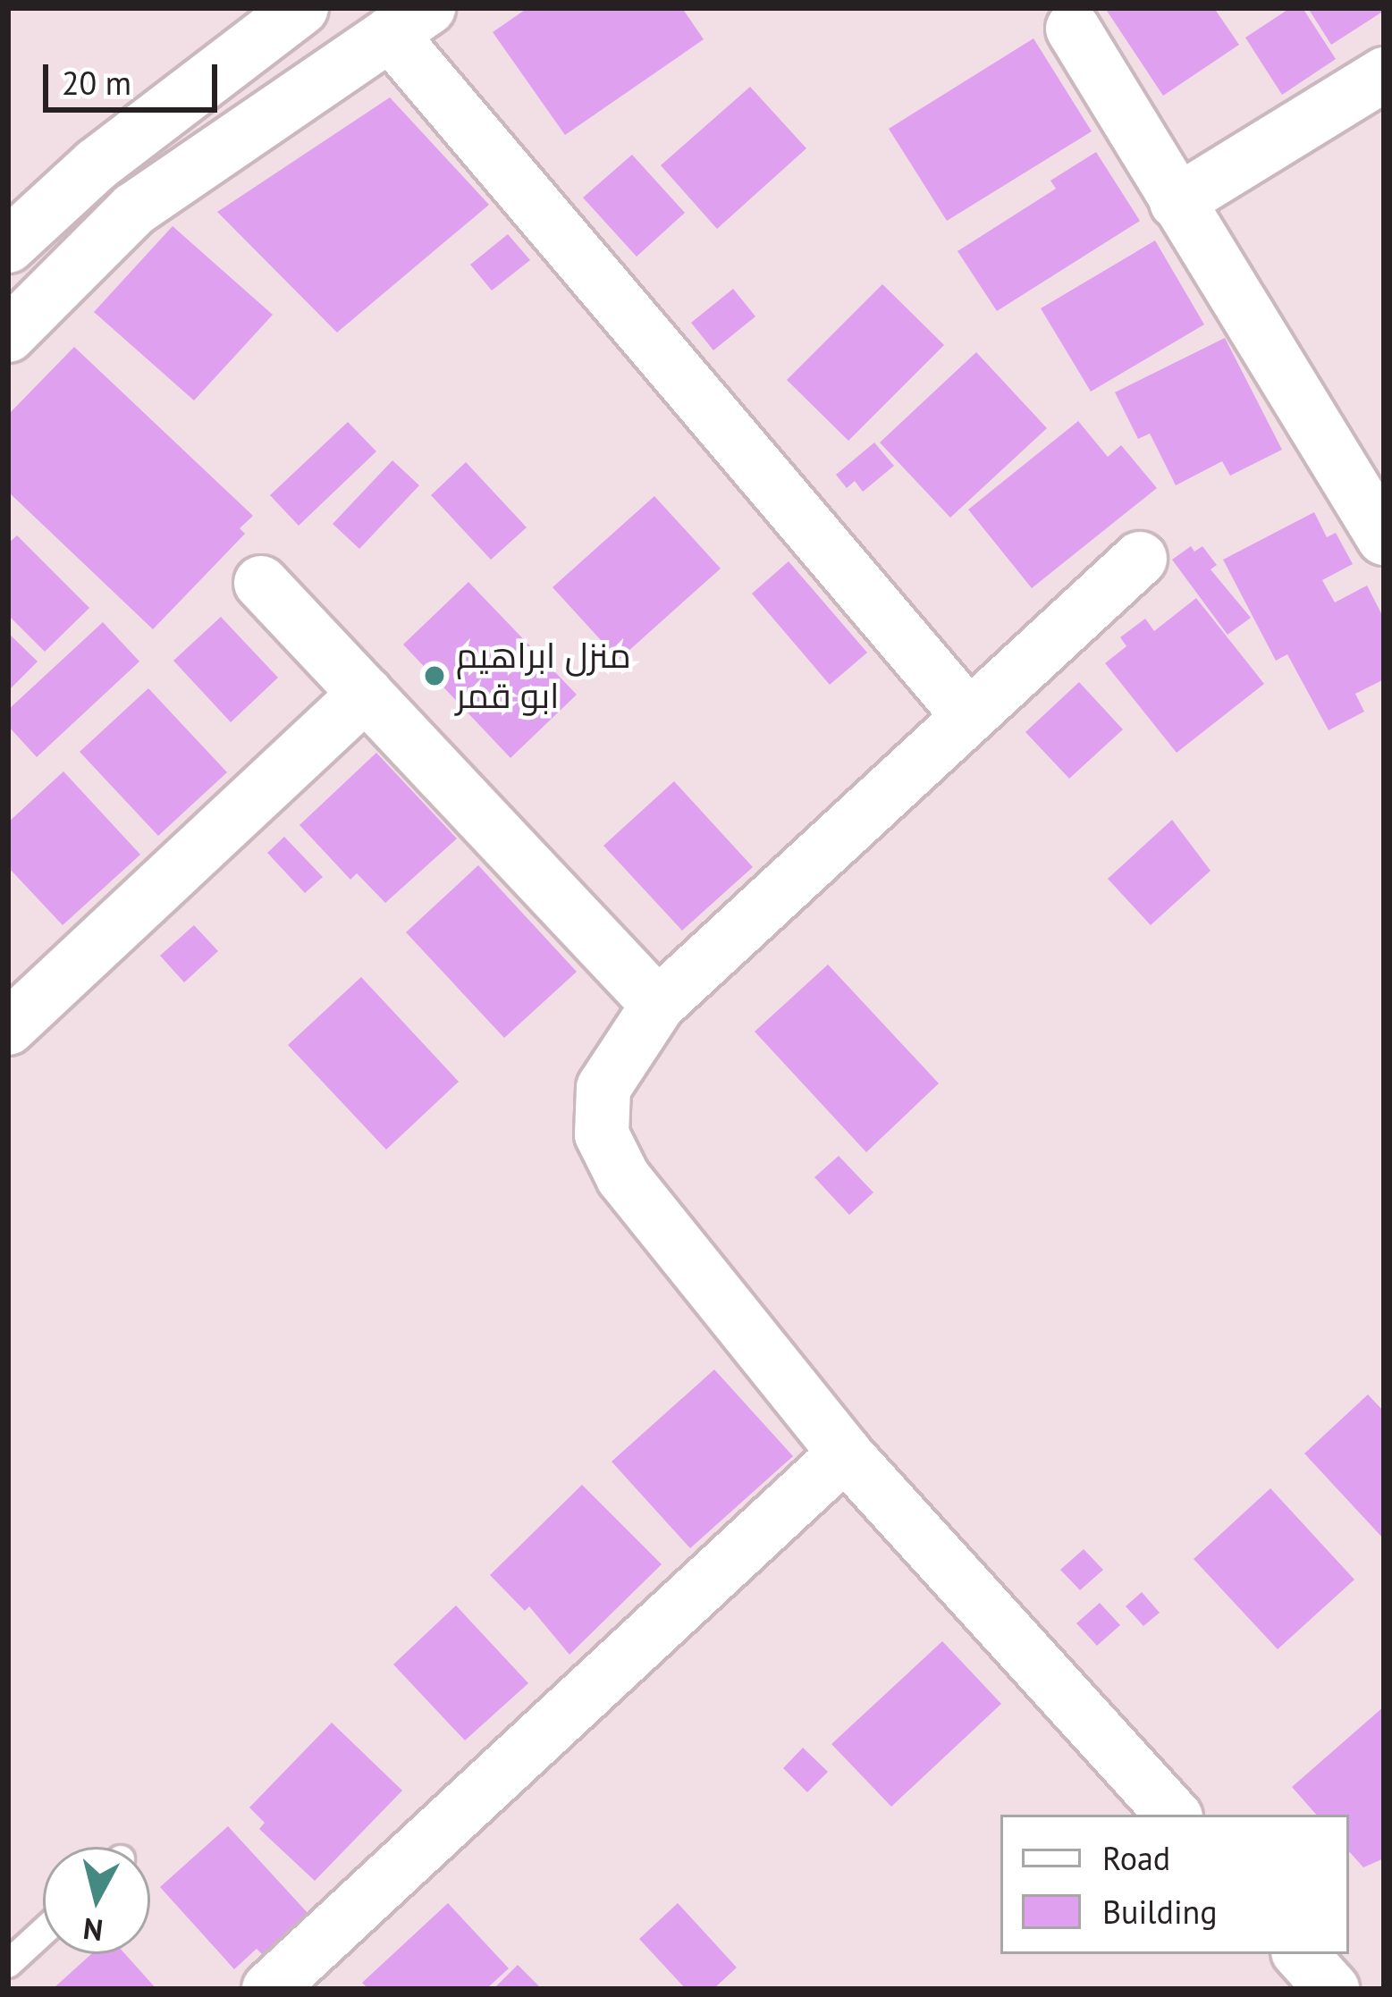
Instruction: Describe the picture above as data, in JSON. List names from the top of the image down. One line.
{"places":["منزل ابراهيم ابو قمر"],"legend":["Road","Building"],"scale_bar":"20 m","north":"bottom"}
